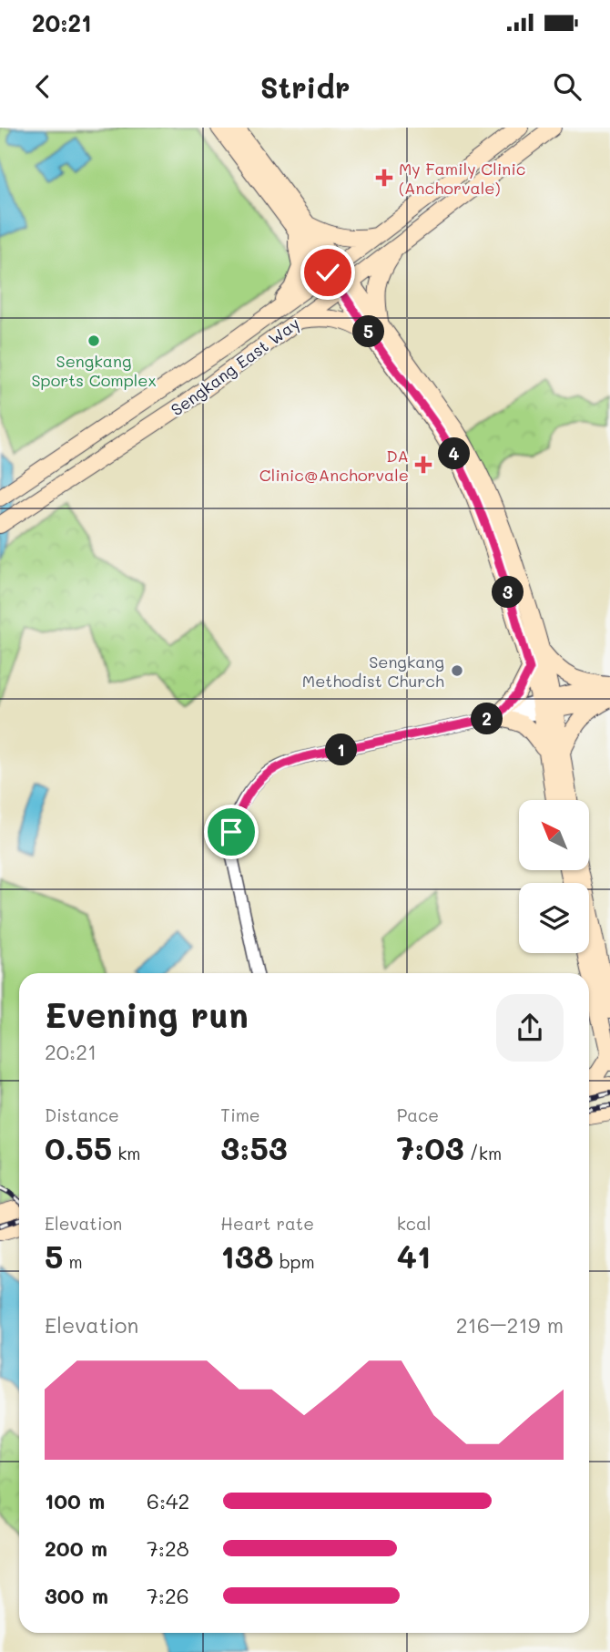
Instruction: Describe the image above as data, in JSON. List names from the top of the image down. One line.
{"streets":{"street":["Sengkang East Way"]},"places":{"health":["My Family Clinic (Anchorvale)","DA Clinic@Anchorvale"],"other":["Sengkang Sports Complex","Sengkang Methodist Church"]},"north":"top left","page":{"status":"20:21","header":"Stridr","pins":["5","4","3","2","1"],"heading":["Evening run","20:21"],"stats":[["Distance","0.55 km"],["Time","3:53"],["Pace","7:03 /km"],["Elevation","5 m"],["Heart rate","138 bpm"],["kcal","41"]],"chart":["Elevation","216–219 m"],"list":[{"name":"100 m","note":"6:42"},{"name":"200 m","note":"7:28"},{"name":"300 m","note":"7:26"}]}}
